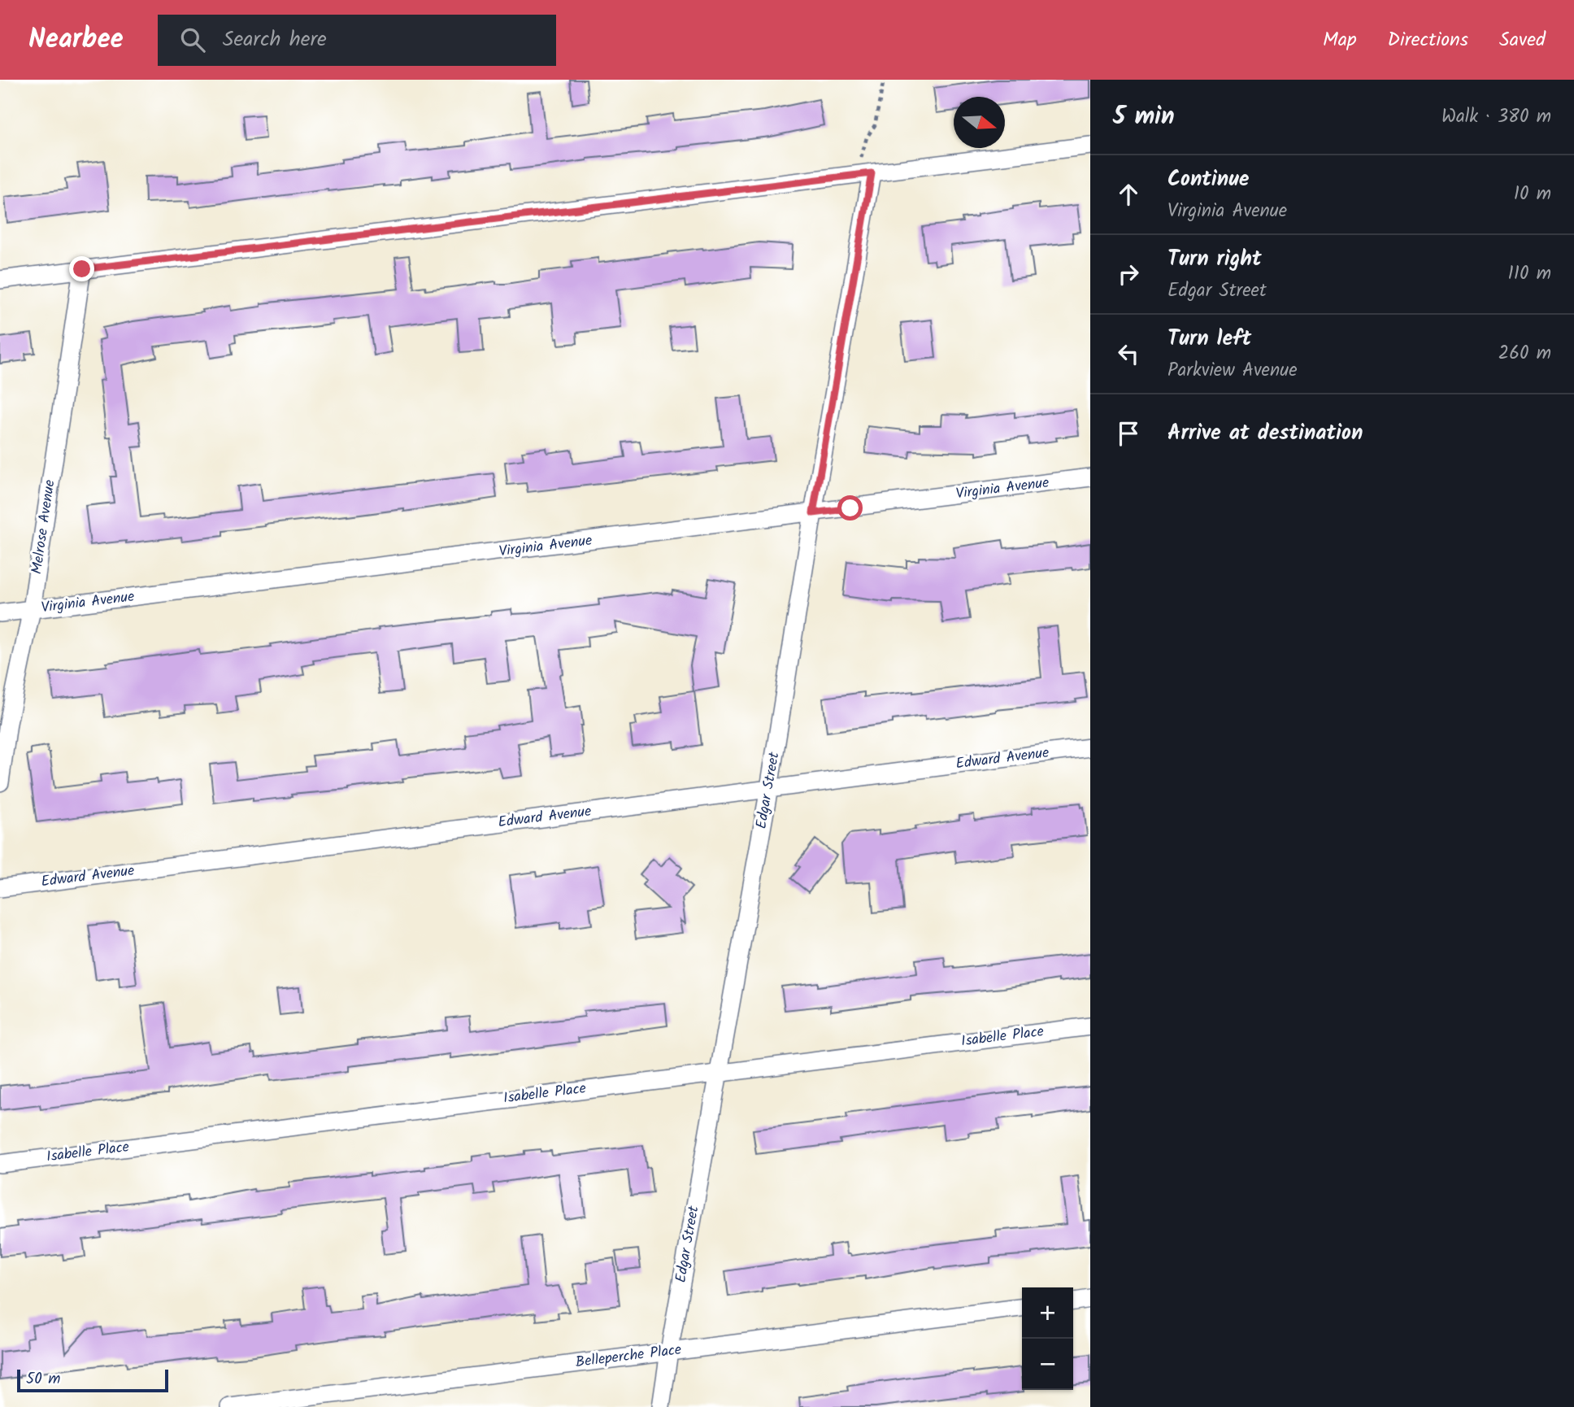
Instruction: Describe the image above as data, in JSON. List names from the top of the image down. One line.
{"streets":{"street":["Virginia Avenue","Melrose Avenue","Edward Avenue","Edgar Street","Isabelle Place","Belleperche Place"]},"crossings":[["Virginia Avenue","Melrose Avenue"],["Virginia Avenue","Edgar Street"],["Edward Avenue","Edgar Street"],["Edgar Street","Isabelle Place"],["Edgar Street","Belleperche Place"]],"scale_bar":"50 m","north":"right","page":{"header":"Nearbee","search":"Search here","nav":["Map","Directions","Saved"],"heading":["5 min","Walk · 380 m"],"list":[["Continue","Virginia Avenue","10 m"],["Turn right","Edgar Street","110 m"],["Turn left","Parkview Avenue","260 m"],"Arrive at destination"],"map_buttons":["+","−"],"scale":"50 m"}}
